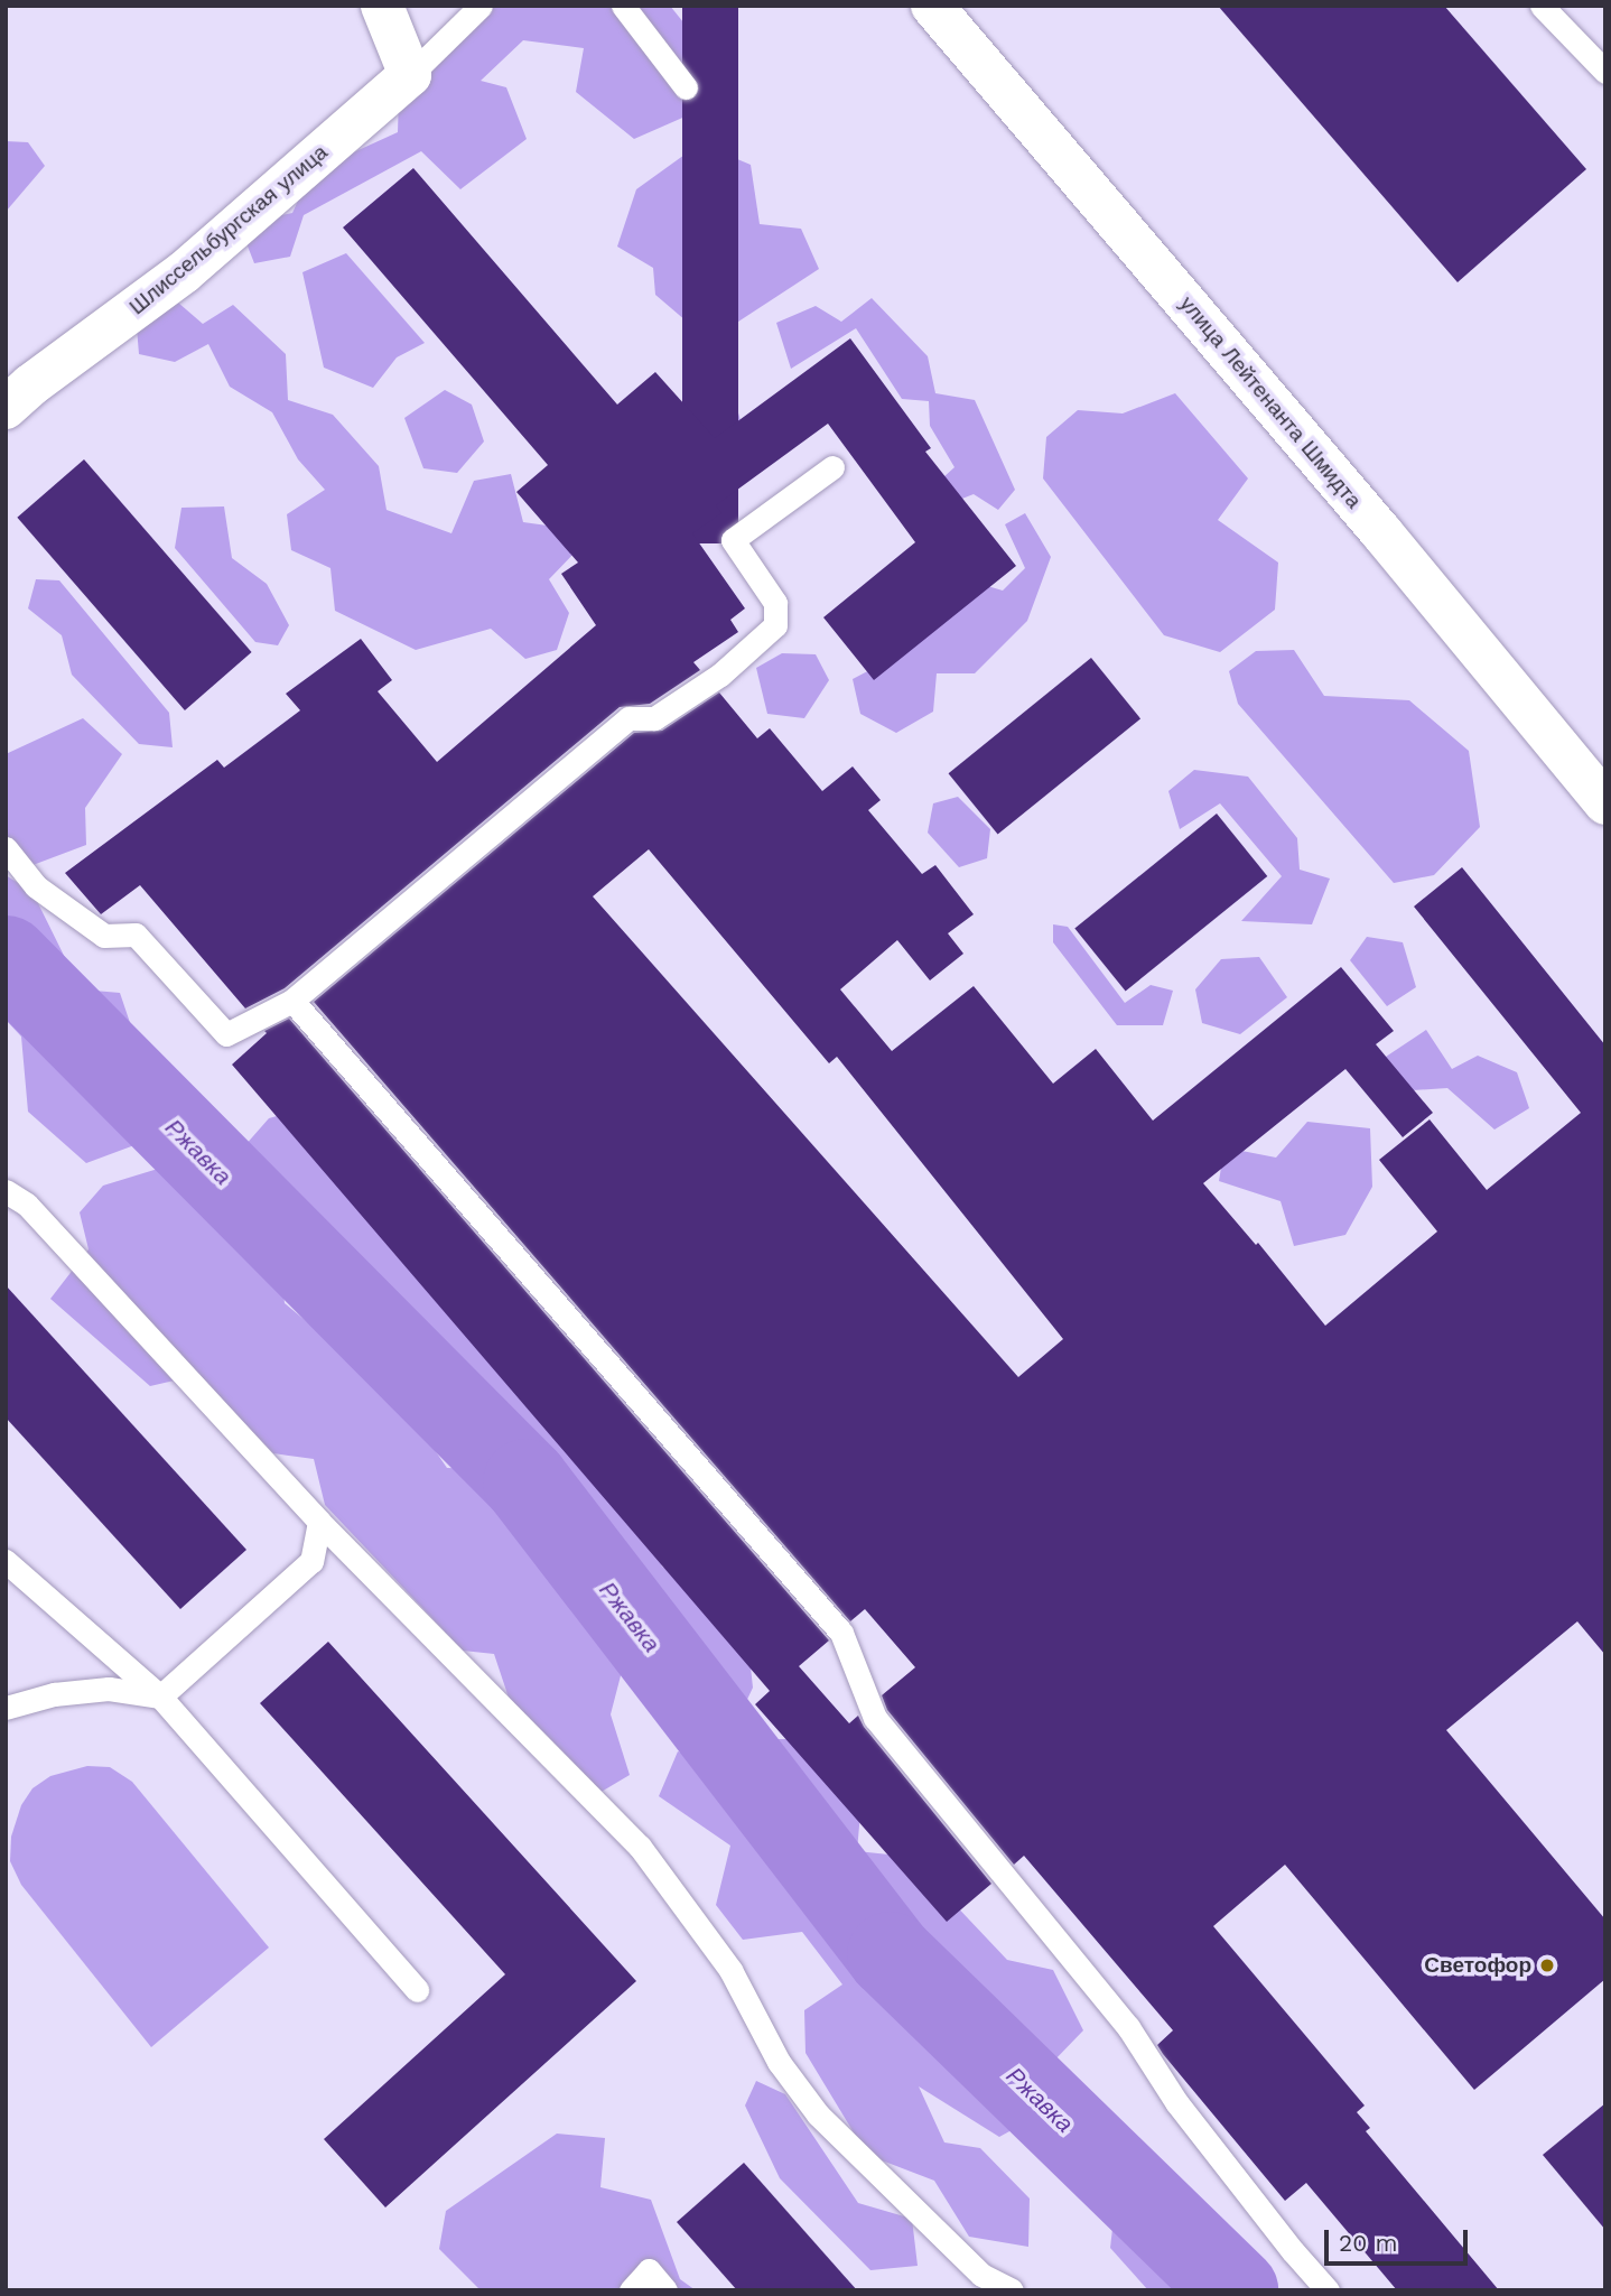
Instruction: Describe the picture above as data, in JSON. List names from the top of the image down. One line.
{"streets":{"street":["Шлиссельбургская улица","улица Лейтенанта Шмидта"]},"water":["Ржавка"],"places":["Светофор"],"scale_bar":"20 m"}
